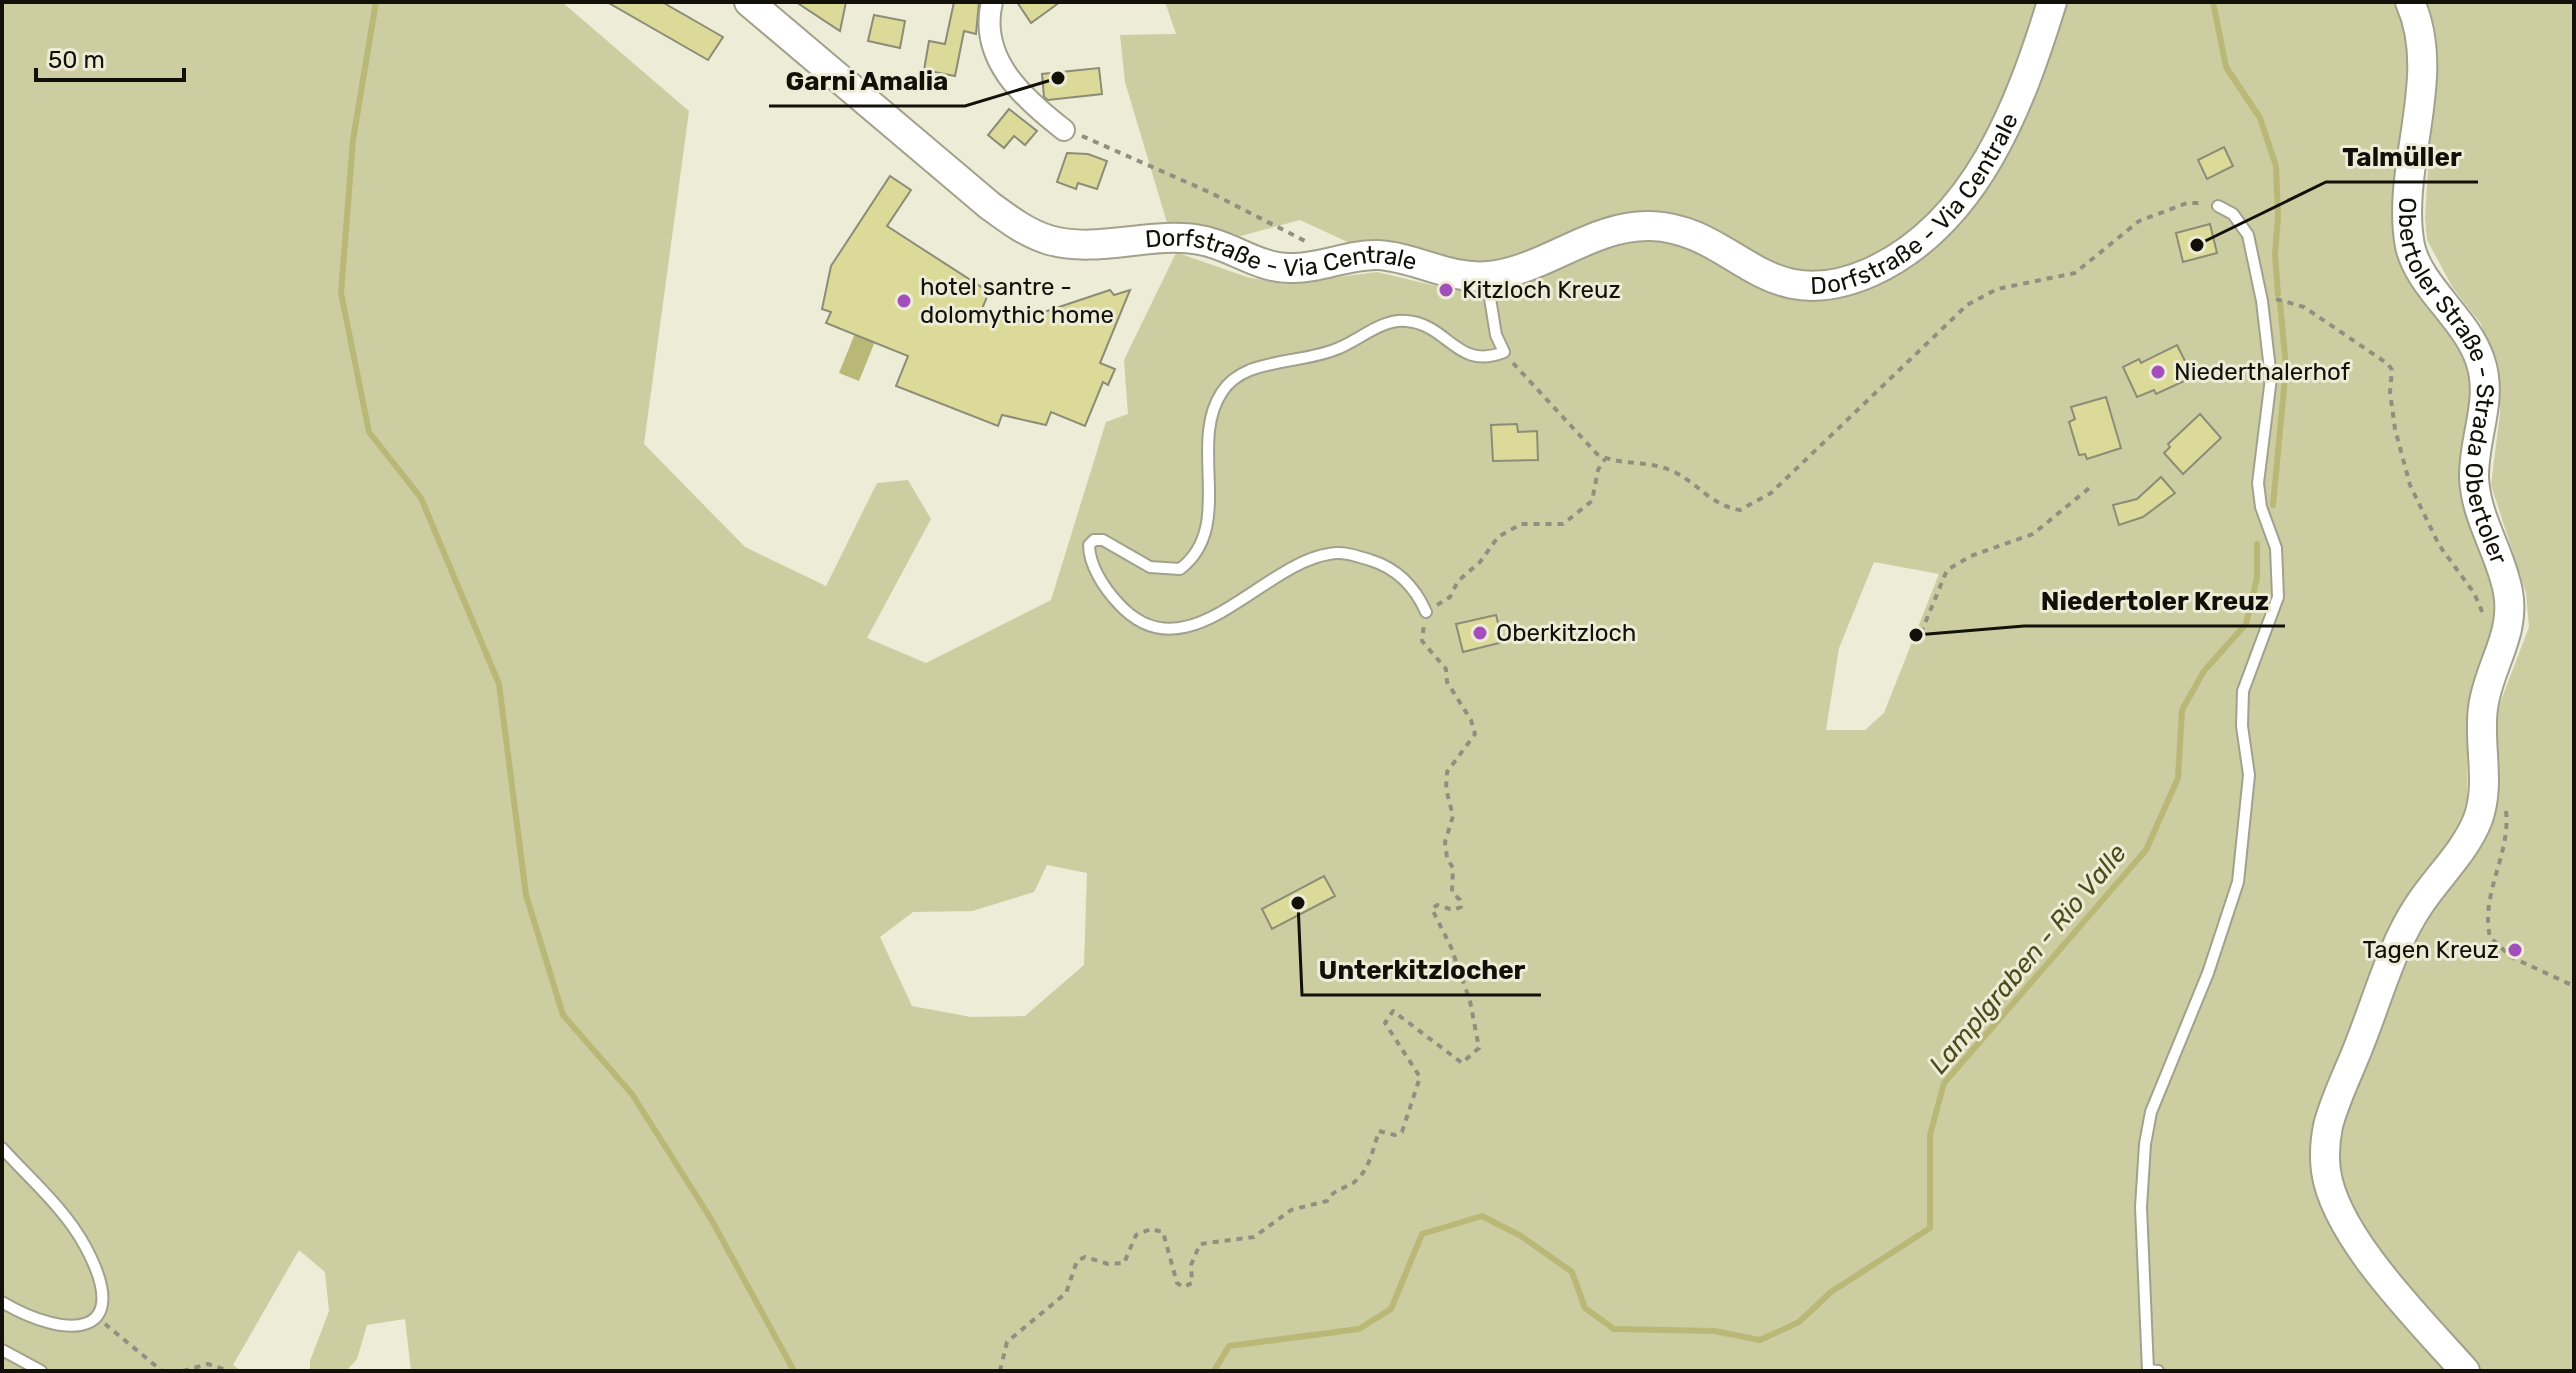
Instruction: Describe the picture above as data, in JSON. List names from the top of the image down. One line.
{"streets":{"street":["Dorfstraße - Via Centrale","Obertoler Straße - Strada Obertoler"]},"water":["Lamplgraben - Rio Valle"],"places":["Garni Amalia","Talmüller","Kitzloch Kreuz","hotel santre - dolomythic home","Niederthalerhof","Oberkitzloch","Niedertoler Kreuz","Unterkitzlocher","Tagen Kreuz"],"scale_bar":"50 m"}
